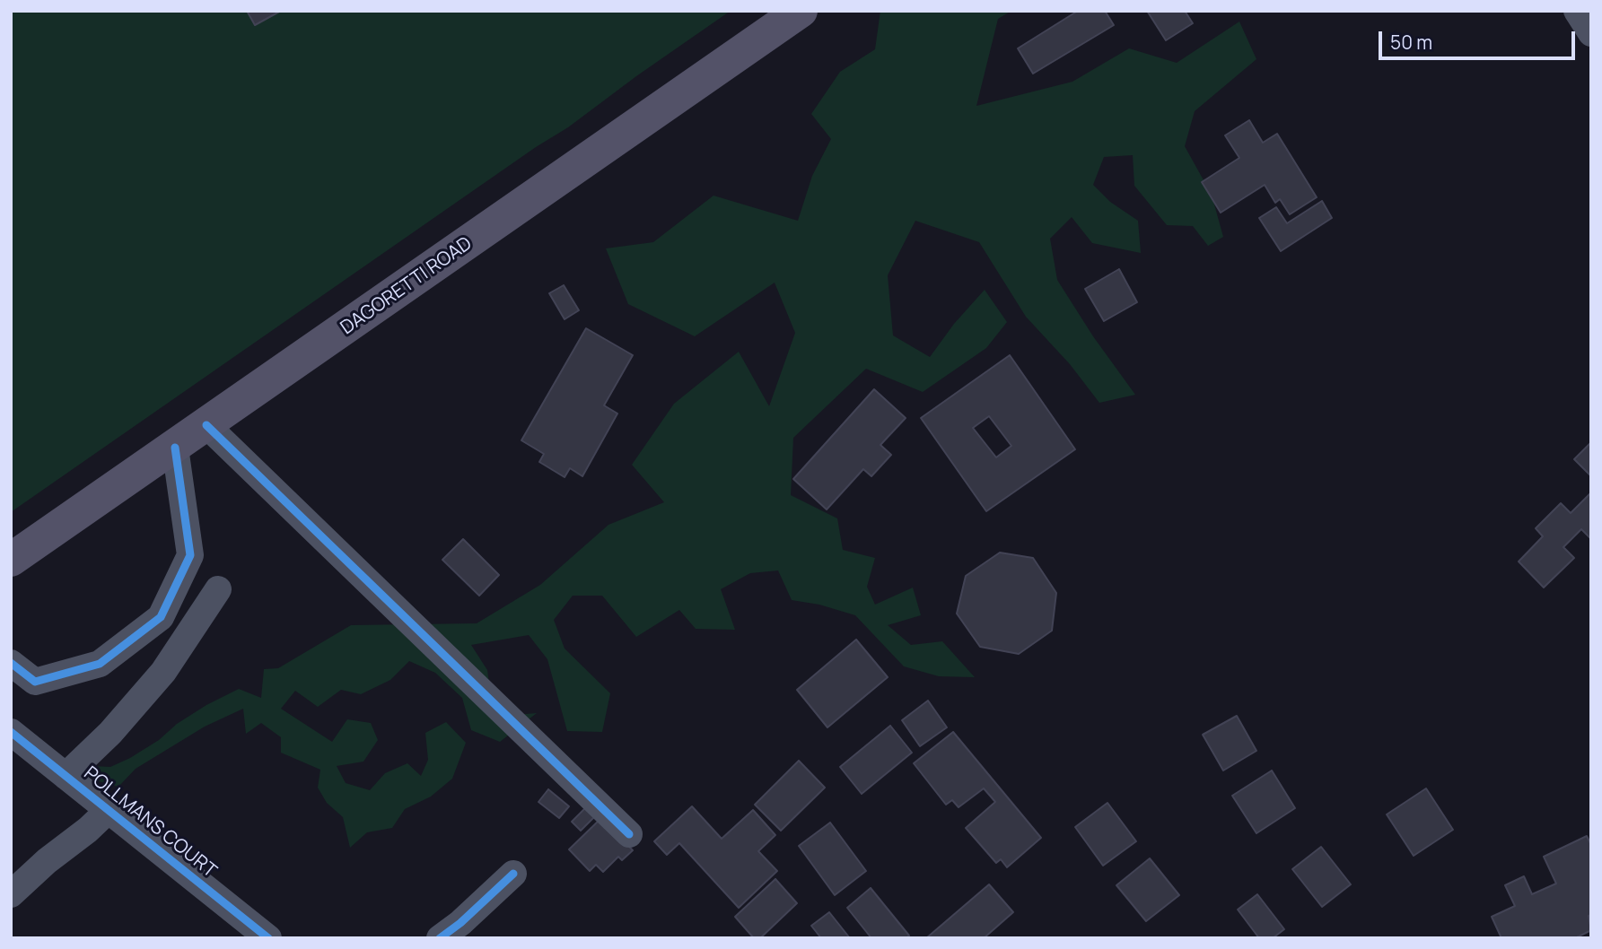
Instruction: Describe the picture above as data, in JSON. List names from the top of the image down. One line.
{"streets":{"main road":["DAGORETTI ROAD"],"street":["POLLMANS COURT"]},"scale_bar":"50 m"}
